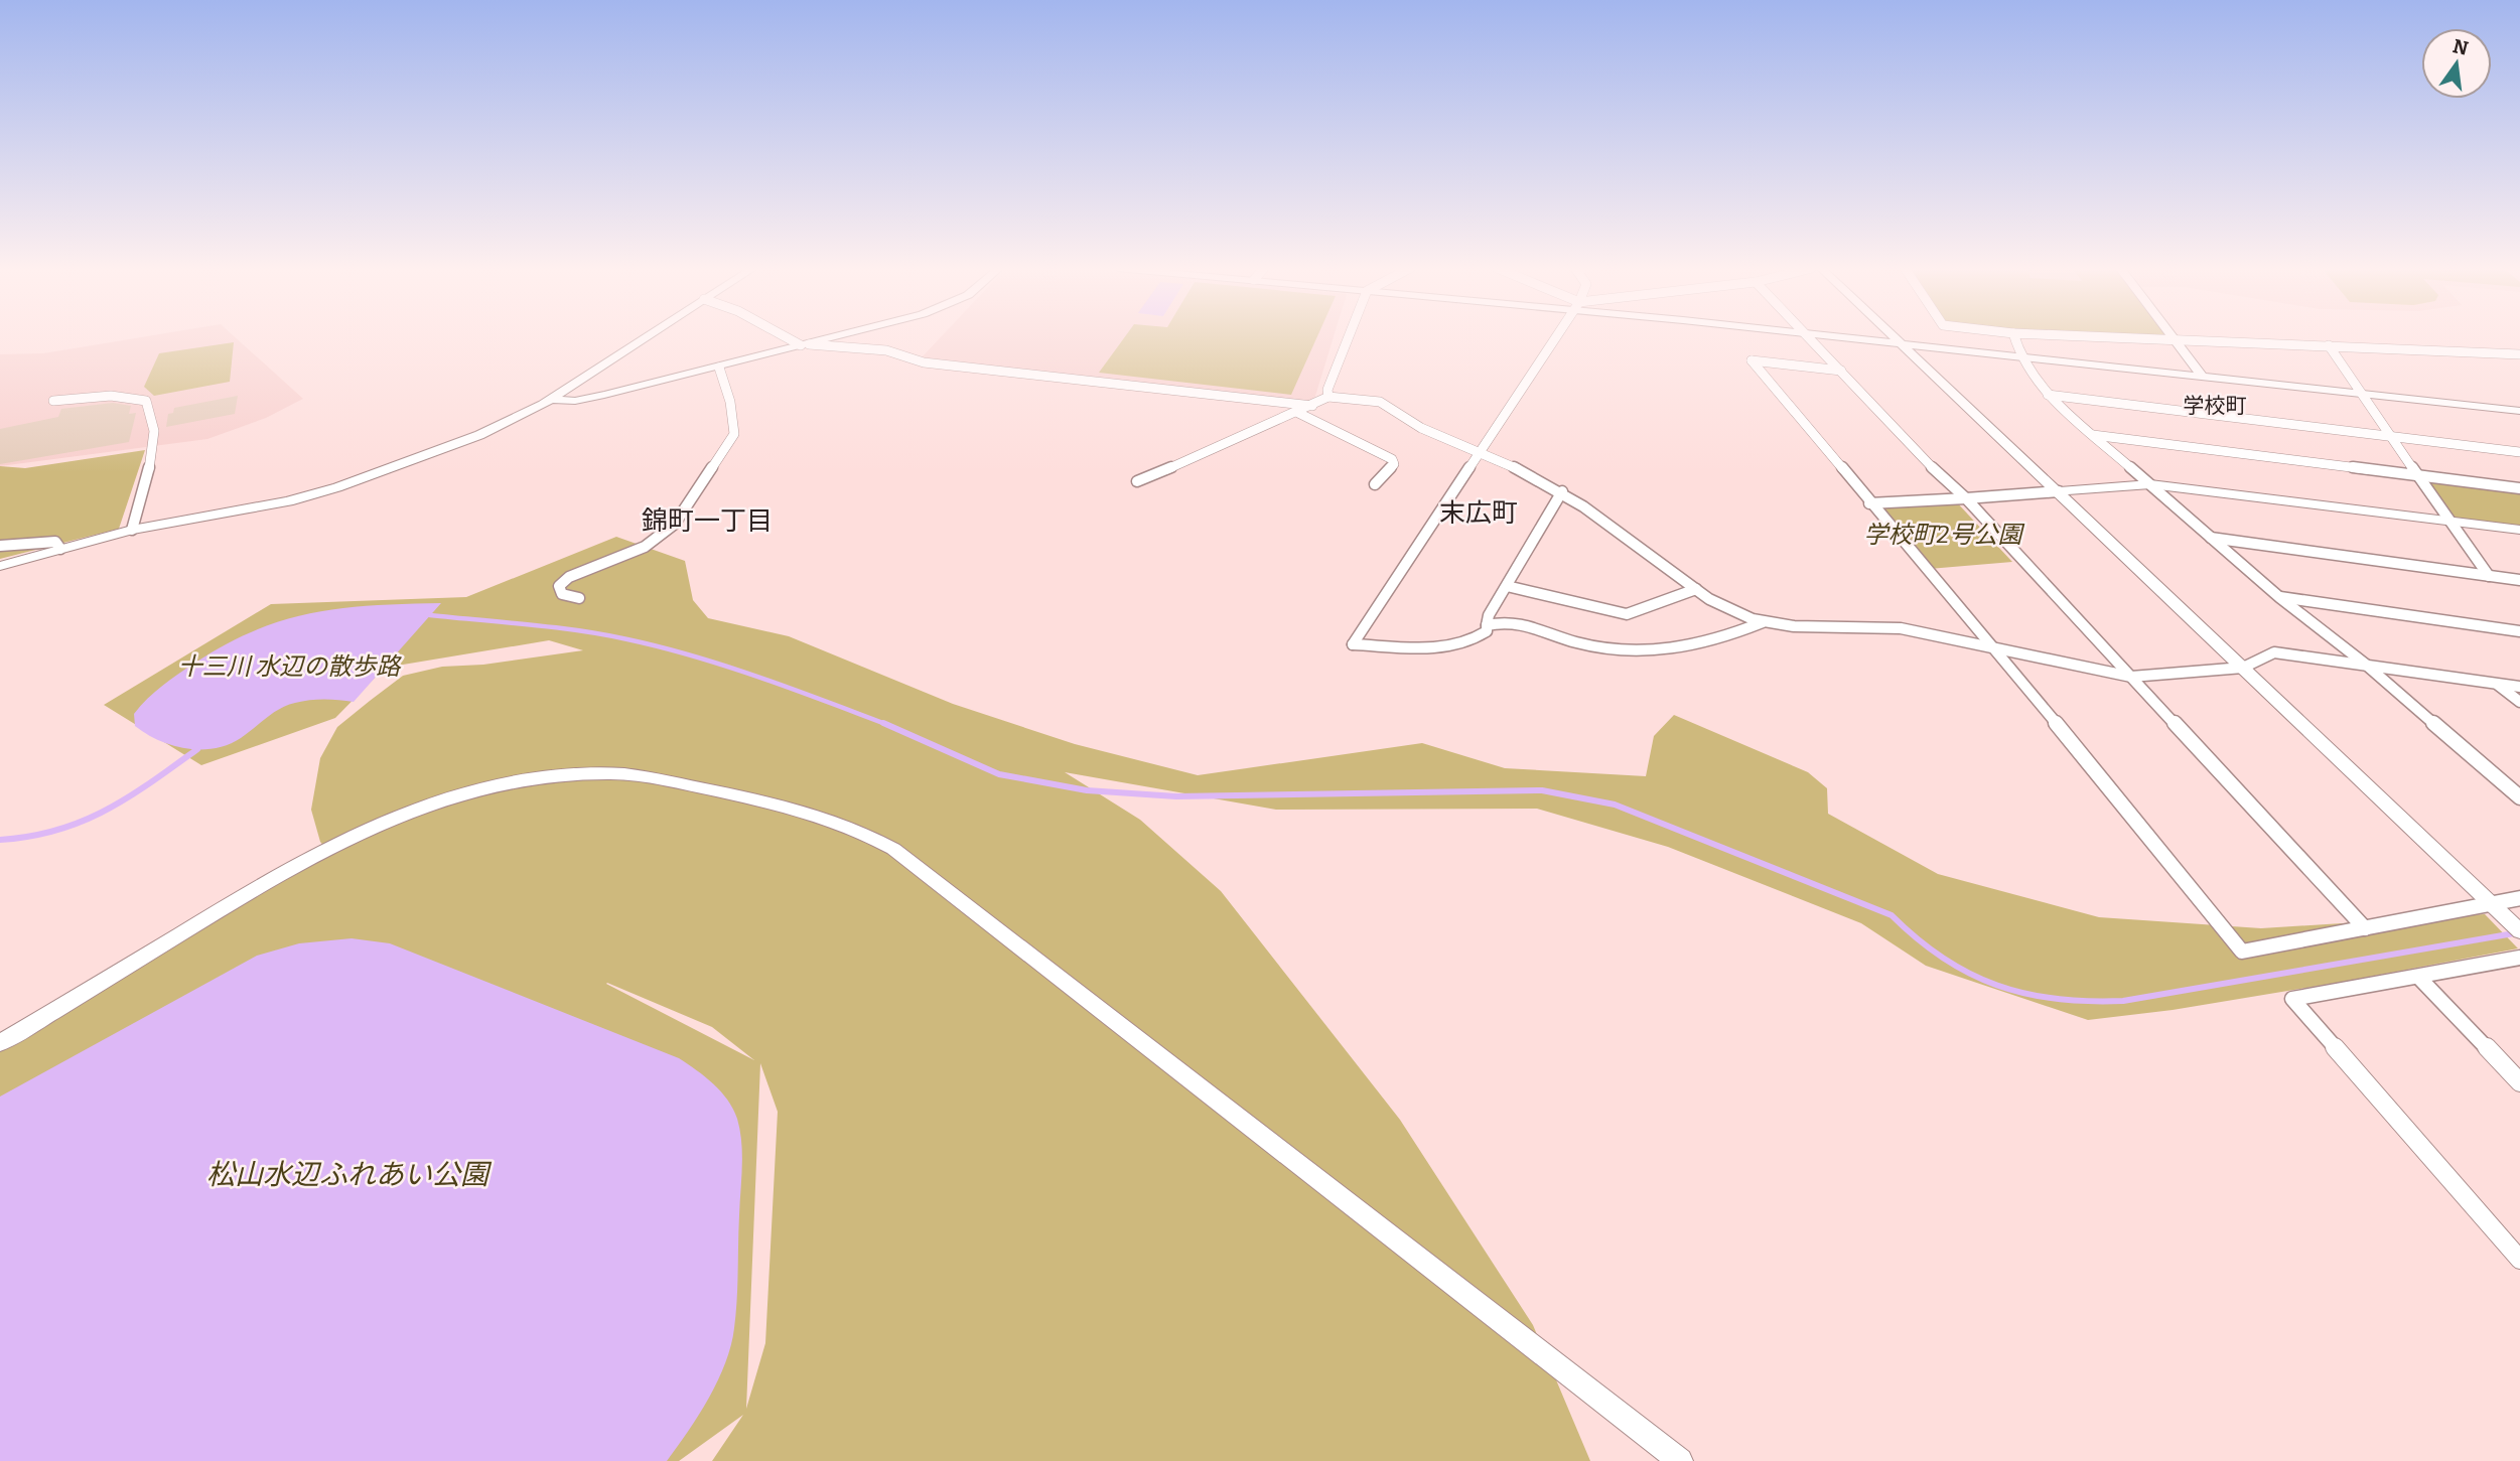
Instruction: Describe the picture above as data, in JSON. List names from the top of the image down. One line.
{"districts":["学校町","末広町","錦町一丁目"],"parks":["学校町2号公園","十三川 水辺の散歩路","松山水辺ふれあい公園"],"north":"top"}
